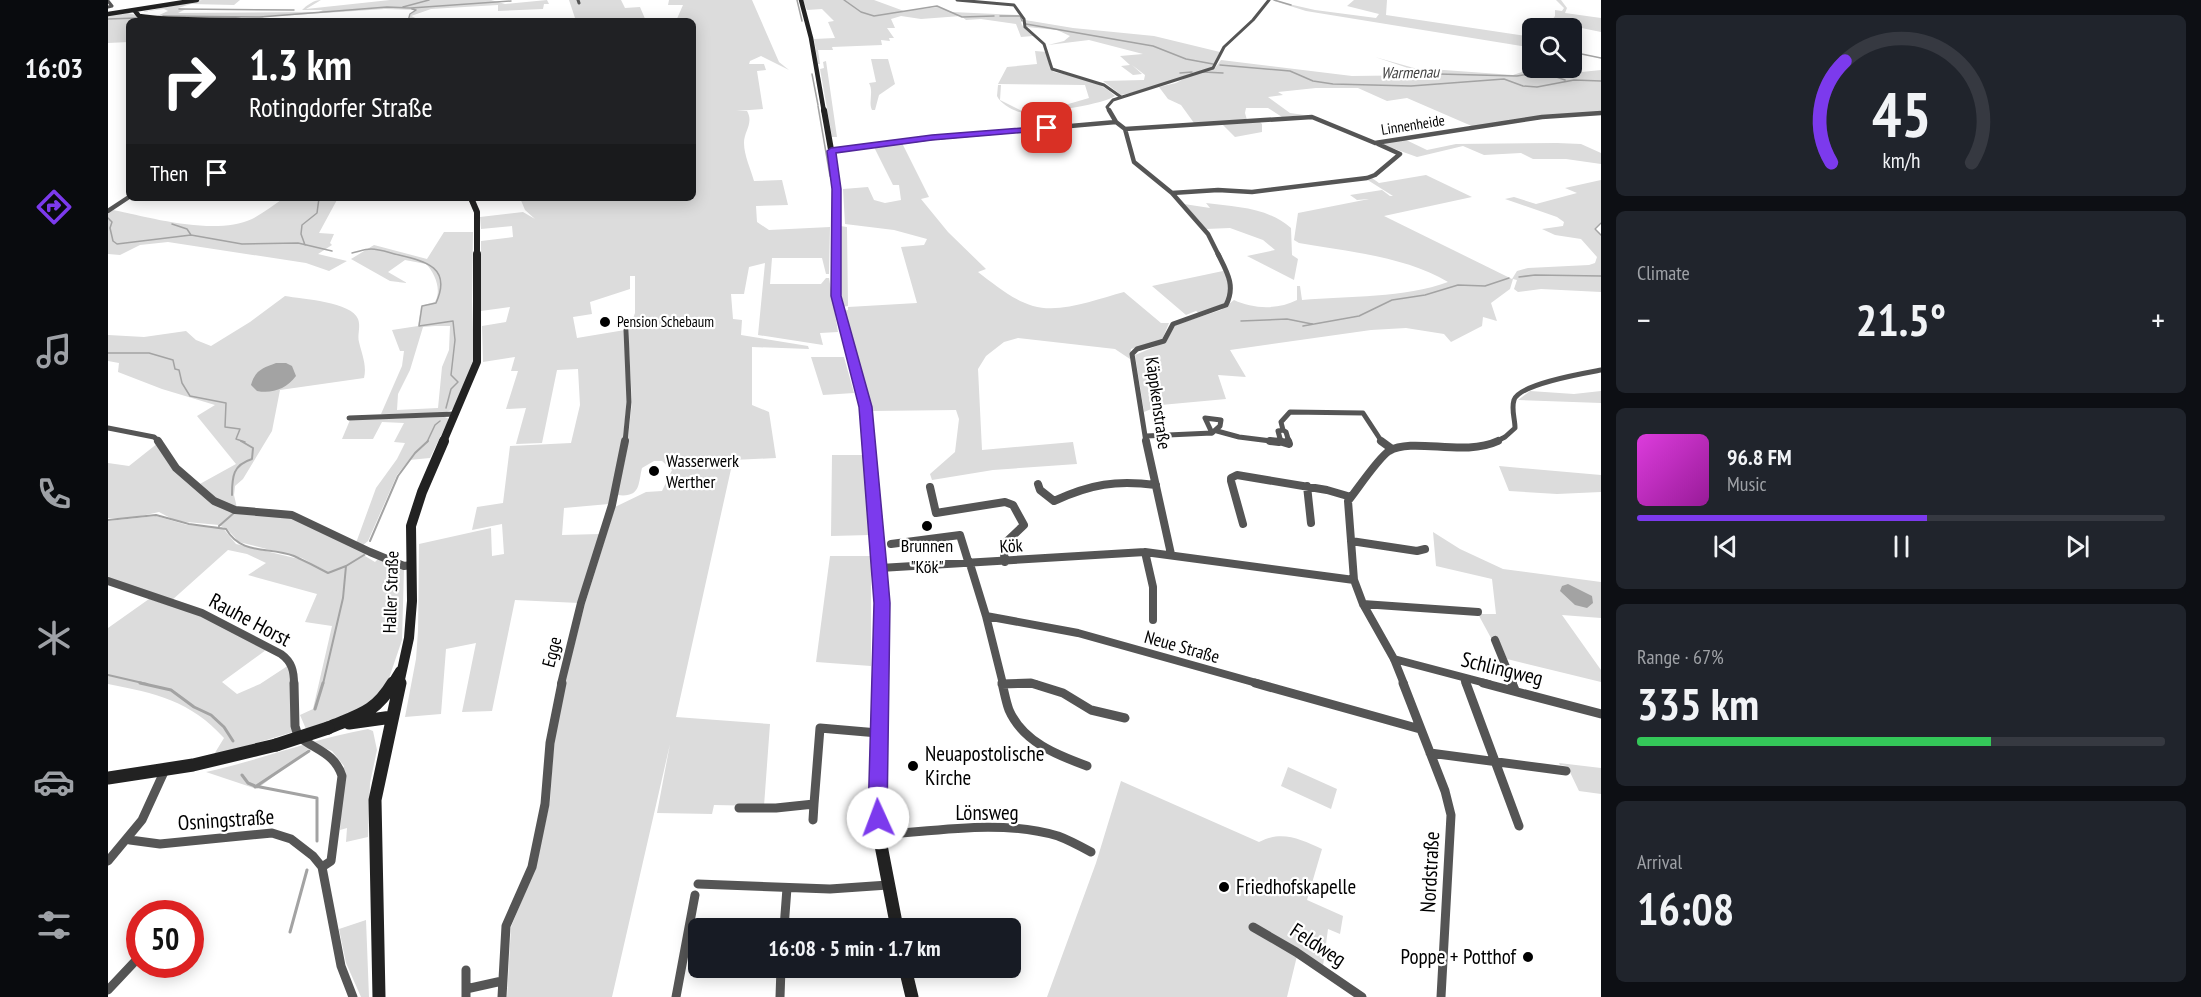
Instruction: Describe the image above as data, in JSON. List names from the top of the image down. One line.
{"streets":{"main road":["Haller Straße"],"street":["Linnenheide","Käppkenstraße","Kök","Rauhe Horst","Neue Straße","Egge","Schlingweg","Lönsweg","Osningstraße","Nordstraße","Feldweg"]},"crossings":[["Linnenheide","Käppkenstraße"],["Käppkenstraße","Kök"],["Kök","Nordstraße"],["Rauhe Horst","Osningstraße"],["Neue Straße","Nordstraße"],["Schlingweg","Nordstraße"]],"water":["Warmenau"],"places":["Pension Schebaum","Wasserwerk Werther","Brunnen \"Kök\"","Neuapostolische Kirche","Friedhofskapelle","Poppe + Potthof"],"page":{"tabs":"16:03","turn":["1.3 km","Rotingdorfer Straße"],"then":"Then","tile":["Climate",["Range · 67%","335 km"],["Arrival","16:08"]],"heat":["−","21.5°","+"],"song":["96.8 FM","Music"],"limit":"50","trip":"16:08 · 5 min · 1.7 km","gauge":["45","km/h"]}}
